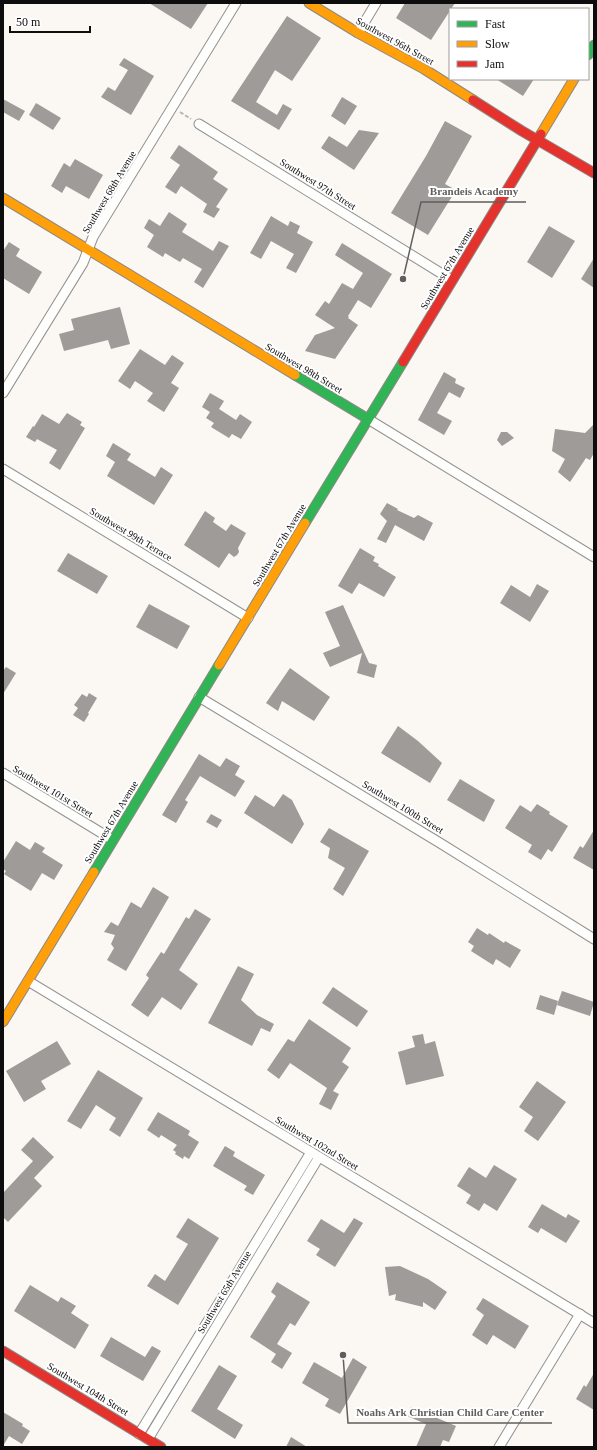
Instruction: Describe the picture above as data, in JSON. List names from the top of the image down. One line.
{"streets":{"main road":["Southwest 96th Street","Southwest 67th Avenue","Southwest 98th Street","Southwest 104th Street"],"street":["Southwest 97th Street","Southwest 68th Avenue","Southwest 99th Terrace","Southwest 101st Street","Southwest 100th Street","Southwest 102nd Street","Southwest 65th Avenue"]},"crossings":[["Southwest 96th Street","Southwest 67th Avenue"],["Southwest 97th Street","Southwest 67th Avenue"],["Southwest 68th Avenue","Southwest 98th Street"],["Southwest 67th Avenue","Southwest 98th Street"],["Southwest 67th Avenue","Southwest 99th Terrace"],["Southwest 67th Avenue","Southwest 101st Street"],["Southwest 67th Avenue","Southwest 100th Street"],["Southwest 67th Avenue","Southwest 102nd Street"],["Southwest 102nd Street","Southwest 65th Avenue"],["Southwest 65th Avenue","Southwest 104th Street"]],"places":["Brandeis Academy","Noahs Ark Christian Child Care Center"],"legend":["Fast","Slow","Jam"],"scale_bar":"50 m"}
